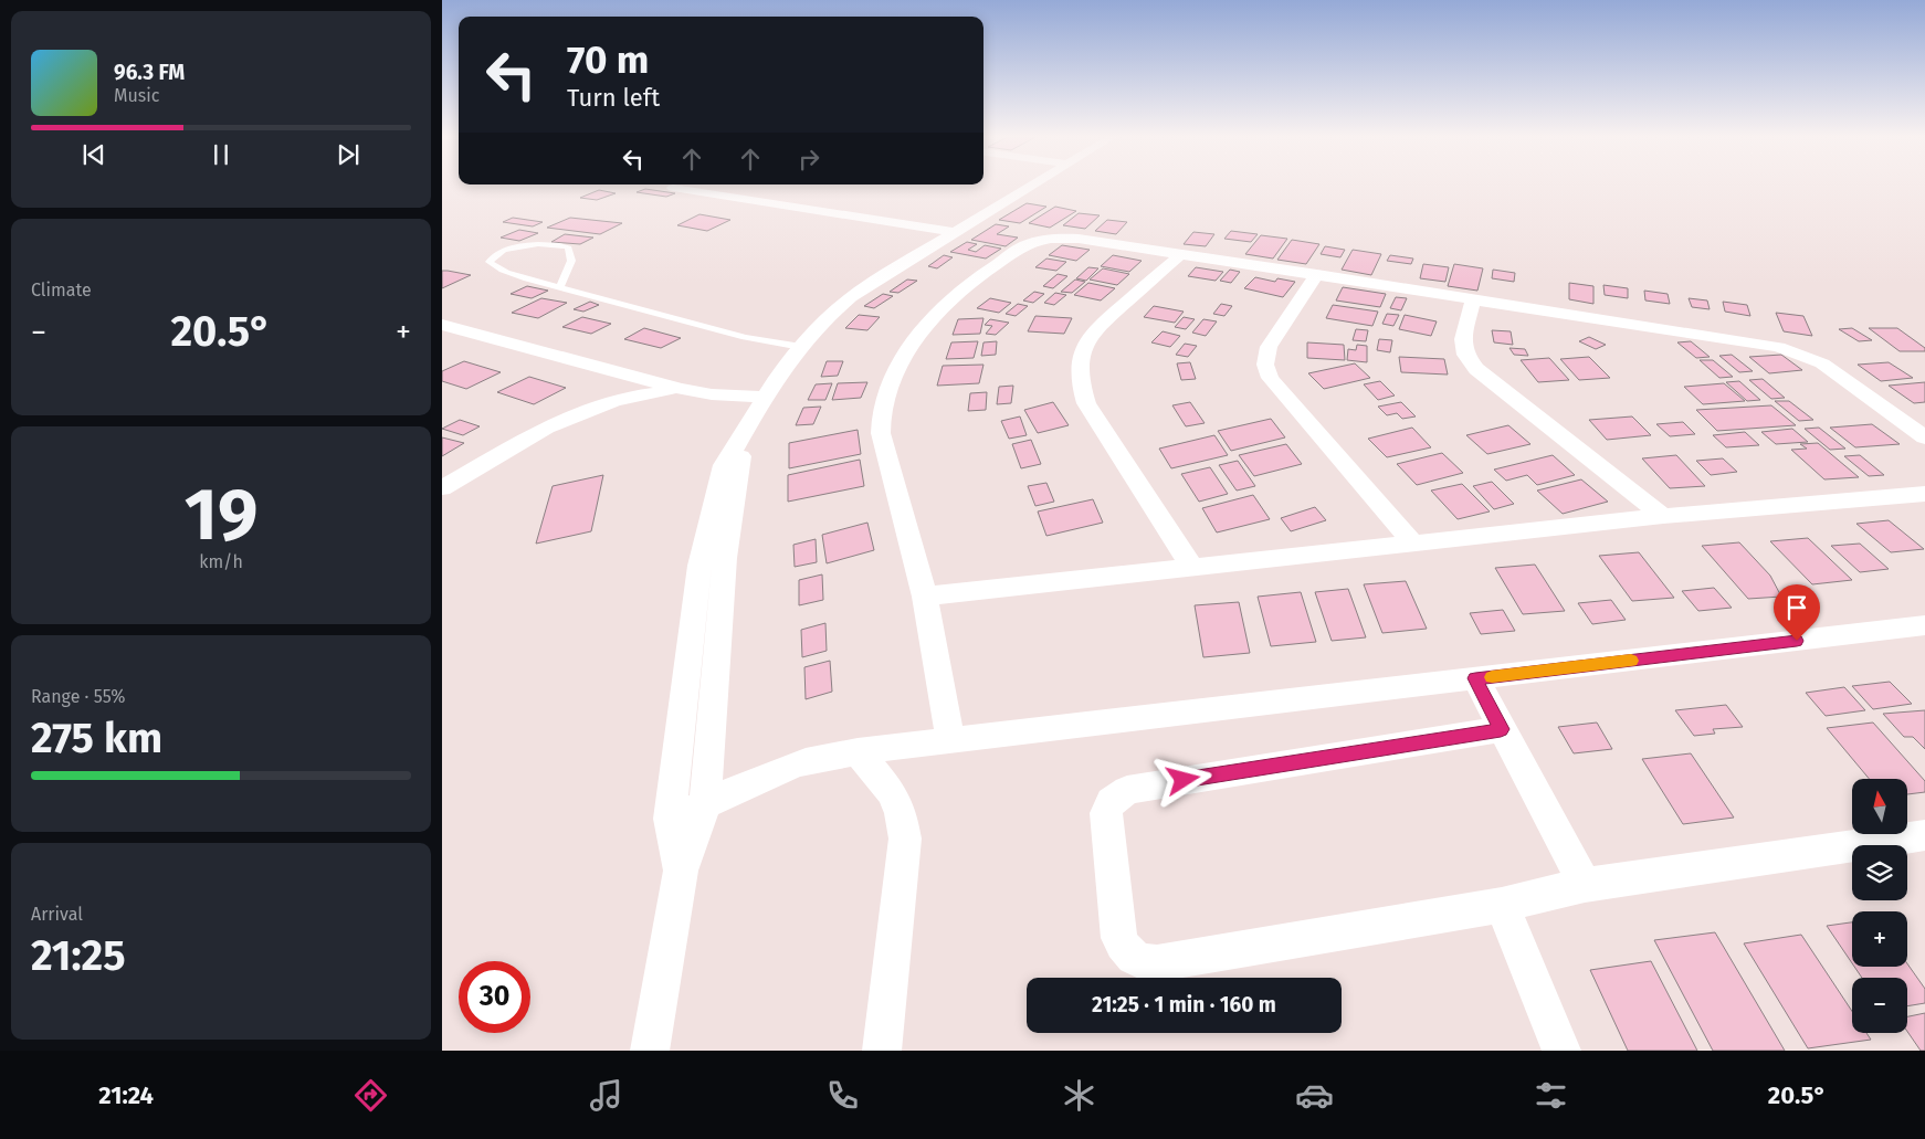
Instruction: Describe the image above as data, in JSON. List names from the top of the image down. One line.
{"north":"top","page":{"turn":["70 m","Turn left"],"song":["96.3 FM","Music"],"tile":["Climate",["19","km/h"],["Range · 55%","275 km"],["Arrival","21:25"]],"heat":["−","20.5°","+"],"map_buttons":["+","−"],"limit":"30","trip":"21:25 · 1 min · 160 m","tabs":["21:24","20.5°"]}}
